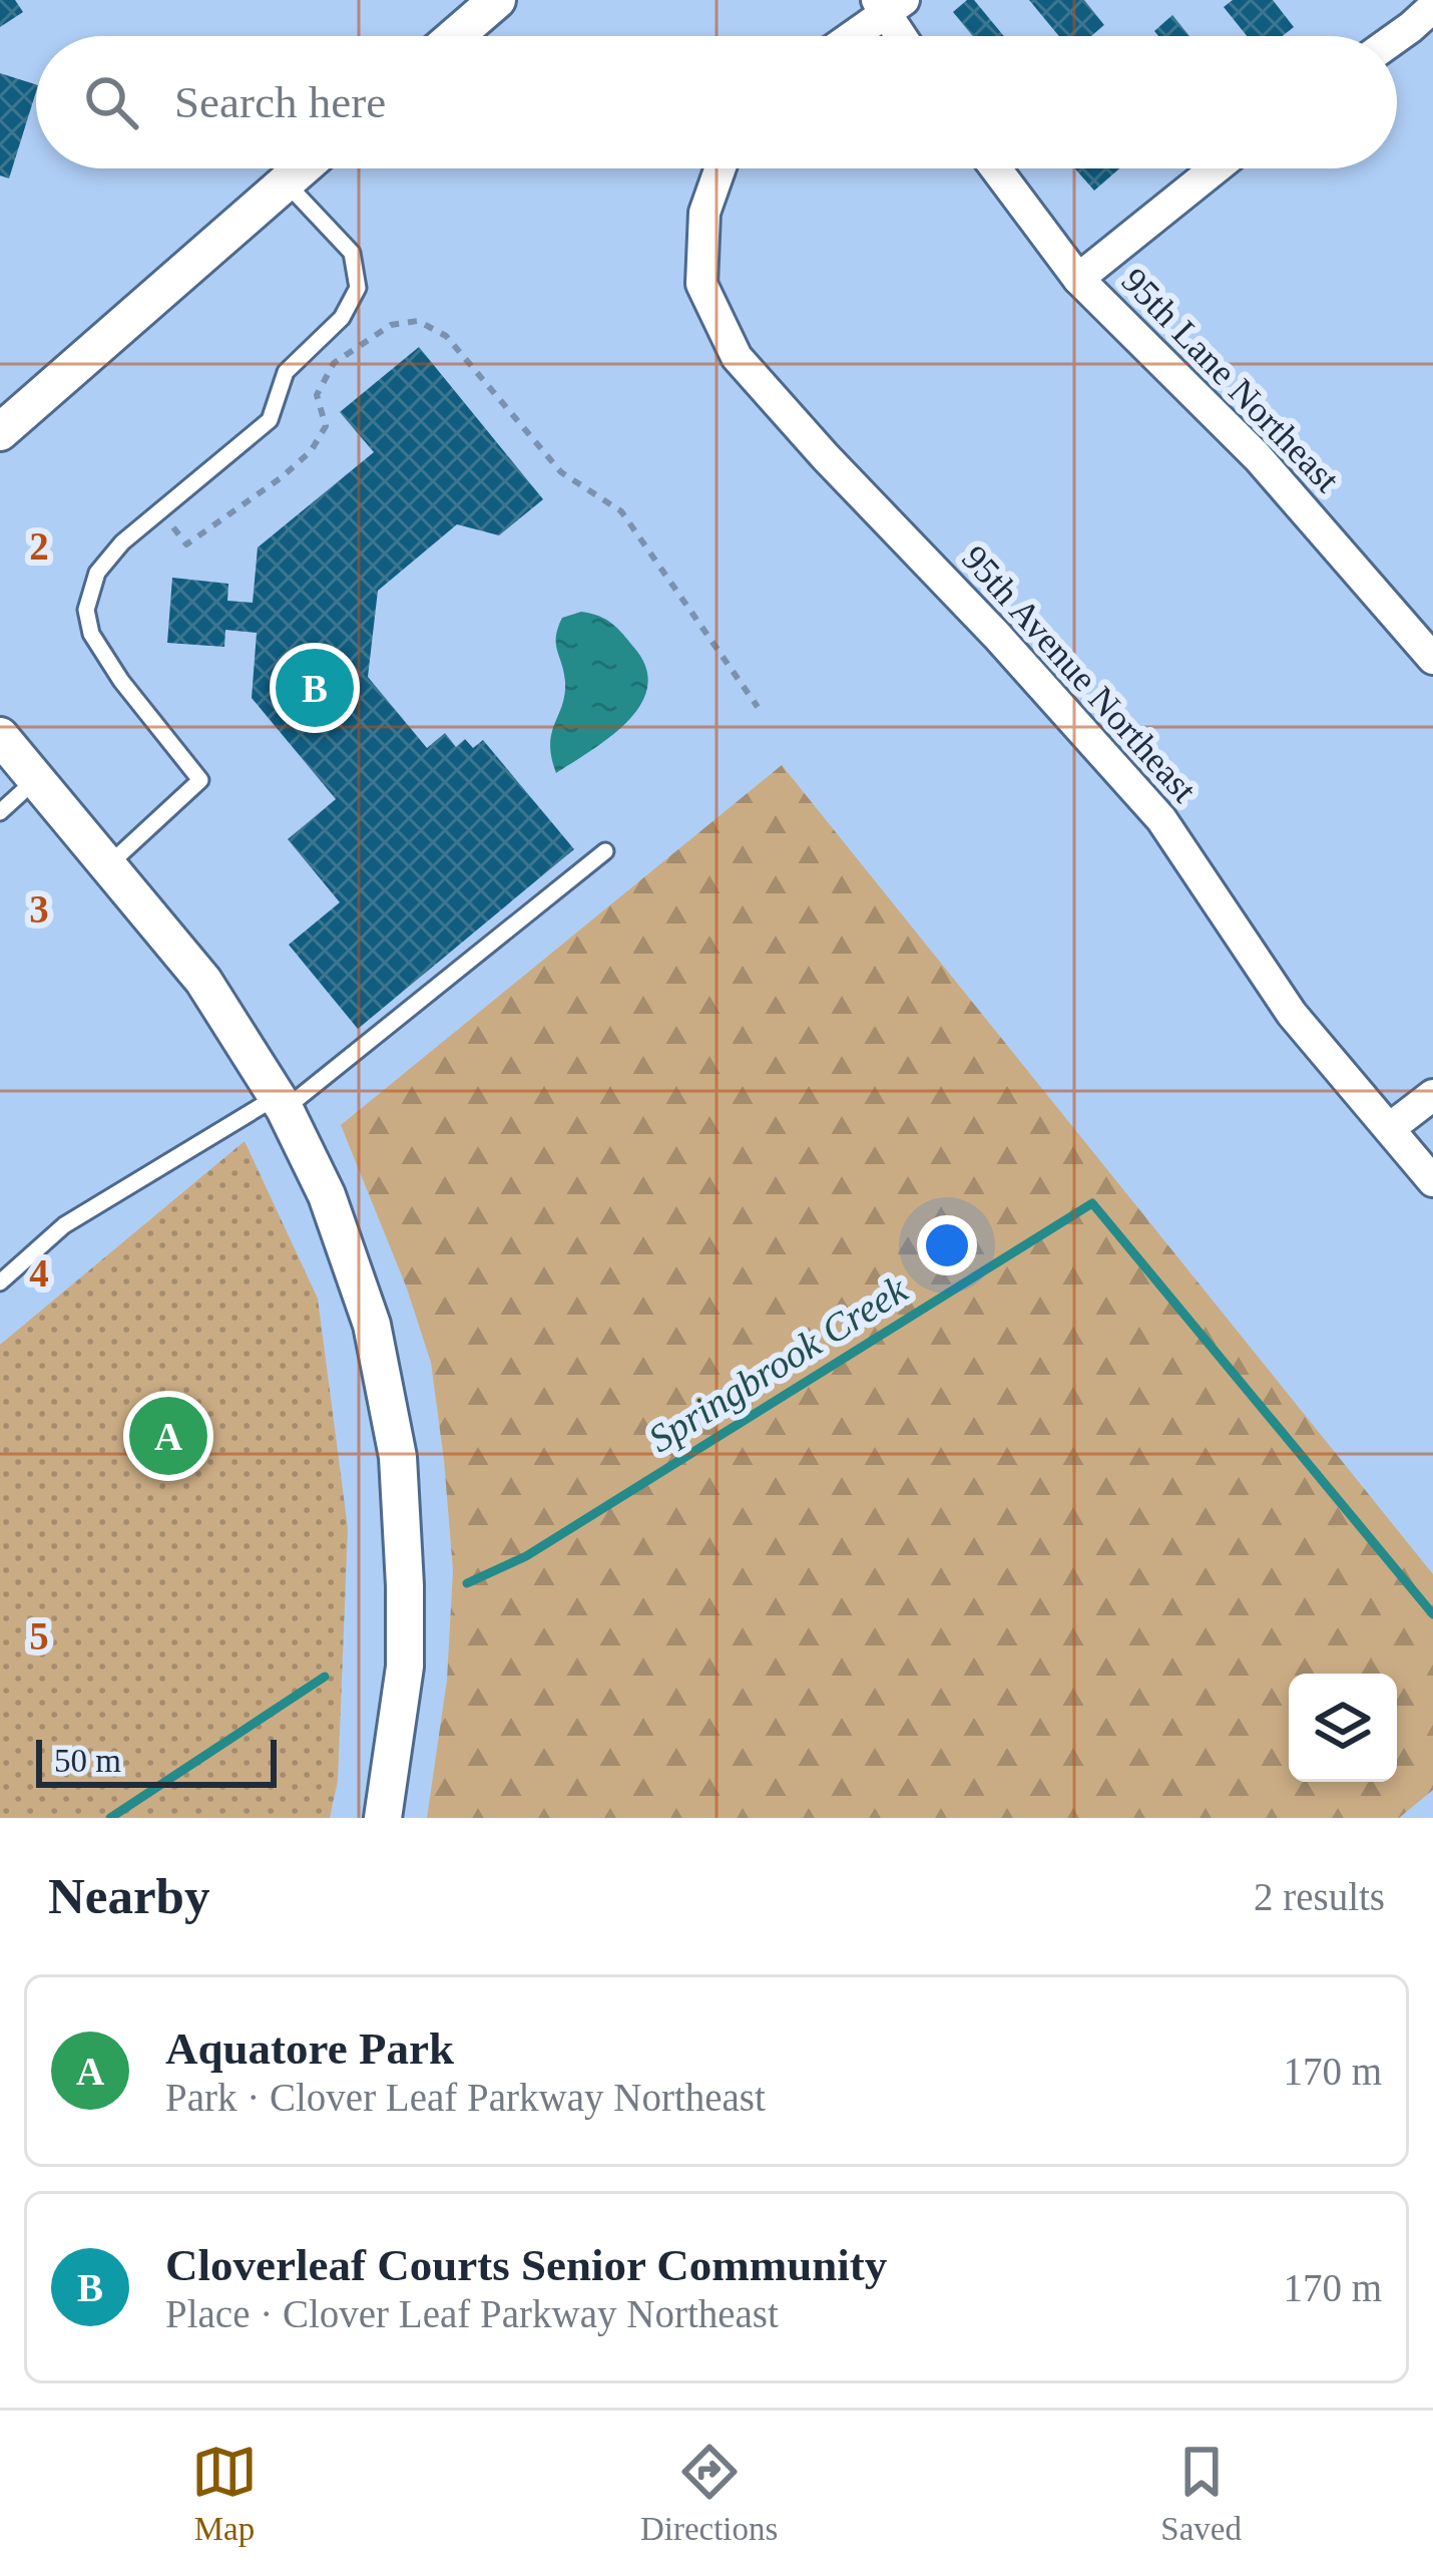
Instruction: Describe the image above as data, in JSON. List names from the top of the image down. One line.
{"streets":{"street":["95th Lane Northeast","95th Avenue Northeast"]},"water":["Springbrook Creek"],"scale_bar":"50 m","page":{"search":"Search here","pins":["B","A"],"scale":"50 m","heading":["Nearby","2 results"],"list":[{"mark":"A","name":"Aquatore Park","note":"Park · Clover Leaf Parkway Northeast","value":"170 m"},{"mark":"B","name":"Cloverleaf Courts Senior Community","note":"Place · Clover Leaf Parkway Northeast","value":"170 m"}],"nav":["Map","Directions","Saved"]},"grid":{"rows":["2","3","4","5"]}}
